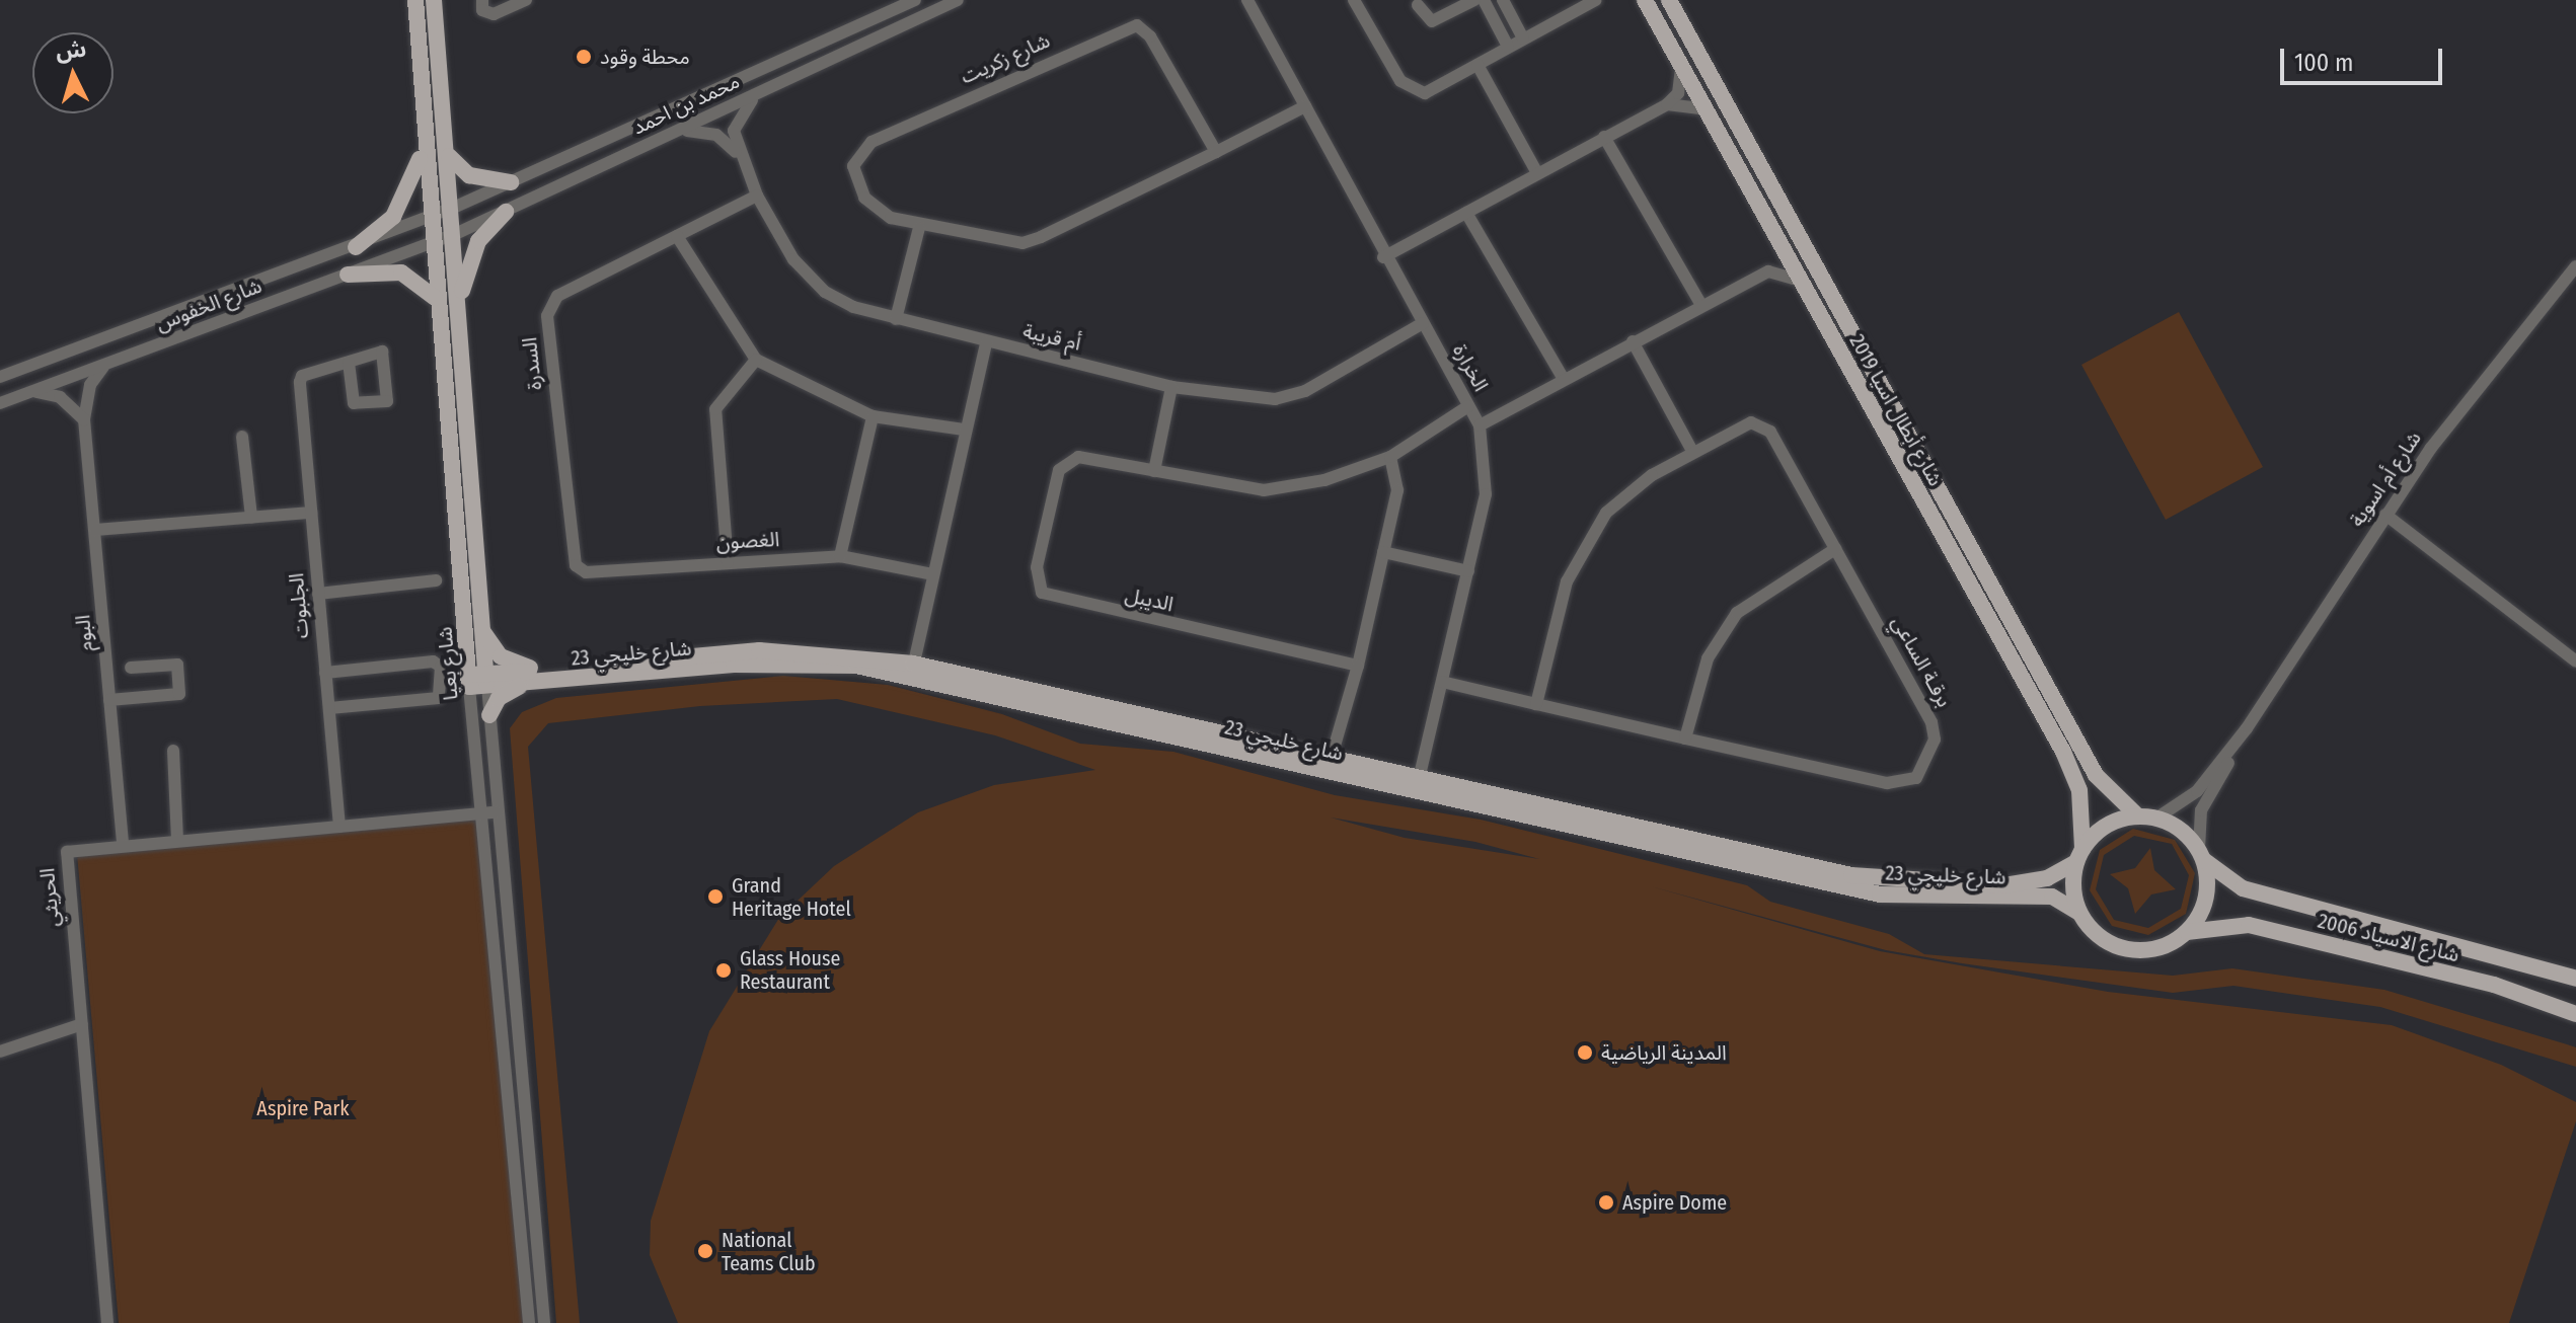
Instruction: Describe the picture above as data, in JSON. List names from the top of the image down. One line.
{"streets":{"main road":["شارع أبطال اسيا 2019","شارع خليجي 23","شارع بعيا","شارع الاسياد 2006"],"street":["شارع زكريت","محمد بن احمد","شارع الخفوس","أم قريبة","السدرة","الخرارة","شارع أم اسوية","الغصون","الديبل","الجلبوت","البوم","برقـة الساعي","الحريثي"]},"crossings":[["شارع زكريت","الخرارة"],["محمد بن احمد","شارع الخفوس"],["محمد بن احمد","أم قريبة"],["محمد بن احمد","شارع بعيا"],["شارع الخفوس","البوم"],["شارع الخفوس","شارع بعيا"],["أم قريبة","السدرة"],["أم قريبة","الخرارة"],["السدرة","الغصون"],["الخرارة","الديبل"],["الخرارة","شارع خليجي 23"],["الخرارة","برقـة الساعي"],["شارع أبطال اسيا 2019","شارع أم اسوية"],["شارع أبطال اسيا 2019","شارع خليجي 23"],["شارع أبطال اسيا 2019","شارع الاسياد 2006"],["شارع أم اسوية","شارع خليجي 23"],["شارع أم اسوية","شارع الاسياد 2006"],["الجلبوت","الحريثي"],["البوم","الحريثي"],["شارع خليجي 23","شارع بعيا"],["شارع خليجي 23","شارع الاسياد 2006"],["شارع بعيا","الحريثي"]],"parks":["Aspire Park"],"places":["محطة وقود","Grand Heritage Hotel","Glass House Restaurant","المدينة الرياضية","Aspire Dome","National Teams Club"],"scale_bar":"100 m","north":"top"}
